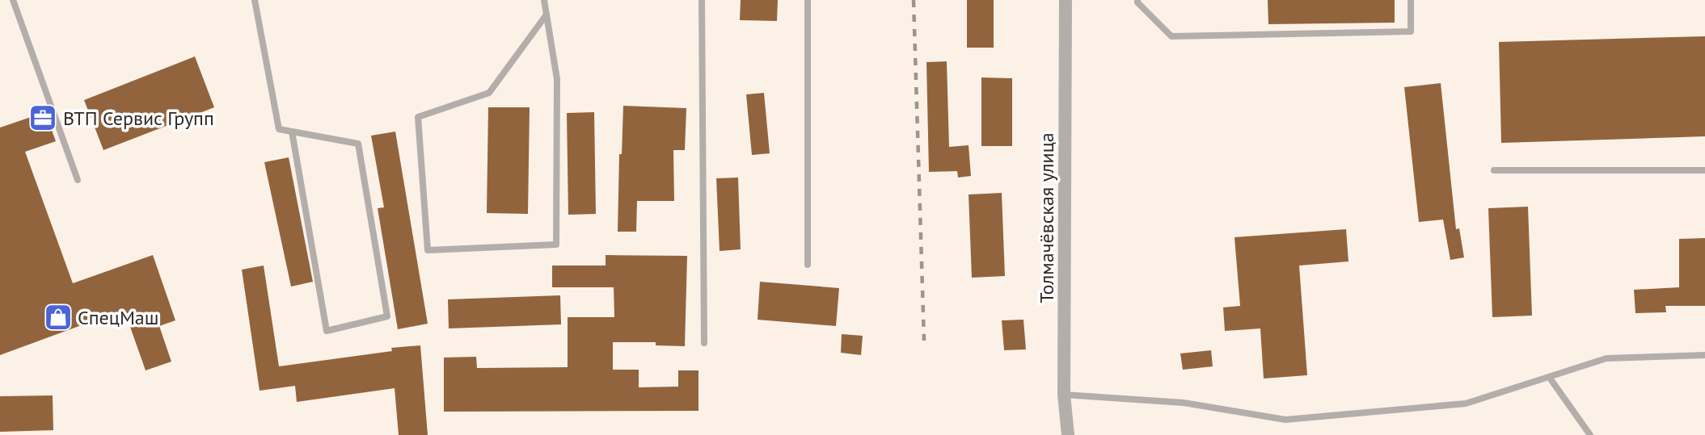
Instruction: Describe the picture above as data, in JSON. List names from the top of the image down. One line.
{"streets":{"street":["Толмачёвская улица"]},"places":{"office":["ВТП Сервис Групп"],"shop":["СпецМаш"]}}
